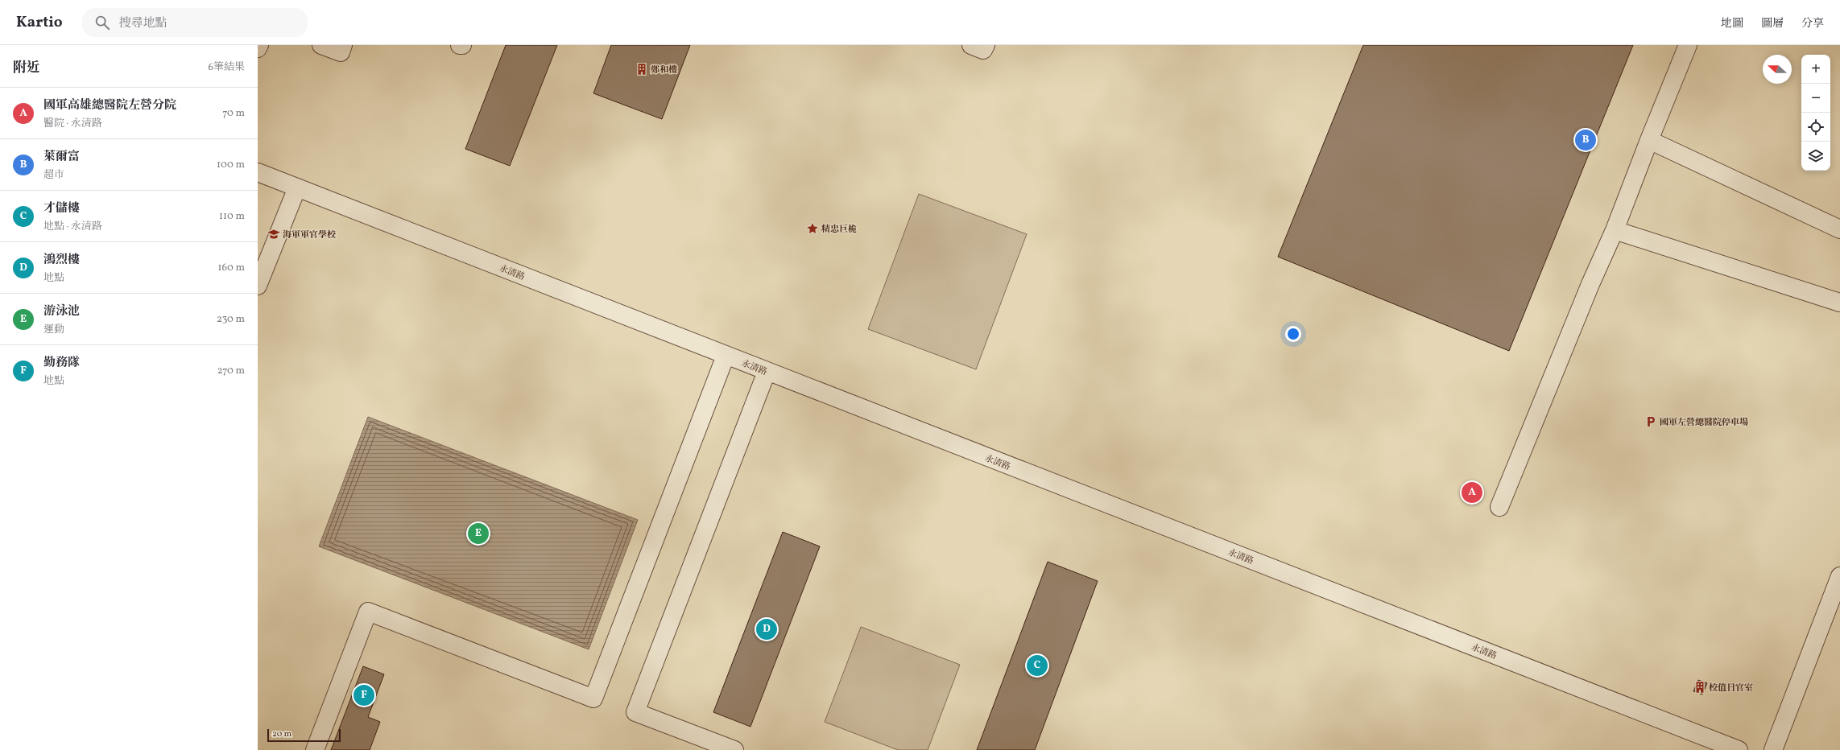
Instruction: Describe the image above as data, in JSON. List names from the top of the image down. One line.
{"streets":{"street":["永清路"]},"places":{"building":["鄭和樓","校值日官室"],"place":["精忠巨桅"],"school or university":["海軍軍官學校"],"parking":["國軍左營總醫院停車場"]},"scale_bar":"20 m","north":"left","page":{"header":"Kartio","search":"搜尋地點","nav":["地圖","圖層","分享"],"heading":["附近","6筆結果"],"map_buttons":["+","−"],"list":[{"mark":"A","name":"國軍高雄總醫院左營分院","note":"醫院 · 永清路","value":"70 m"},{"mark":"B","name":"萊爾富","note":"超市","value":"100 m"},{"mark":"C","name":"才儲樓","note":"地點 · 永清路","value":"110 m"},{"mark":"D","name":"鴻烈樓","note":"地點","value":"160 m"},{"mark":"E","name":"游泳池","note":"運動","value":"230 m"},{"mark":"F","name":"勤務隊","note":"地點","value":"270 m"}],"pins":["B","A","E","D","C","F"],"scale":"20 m"}}
